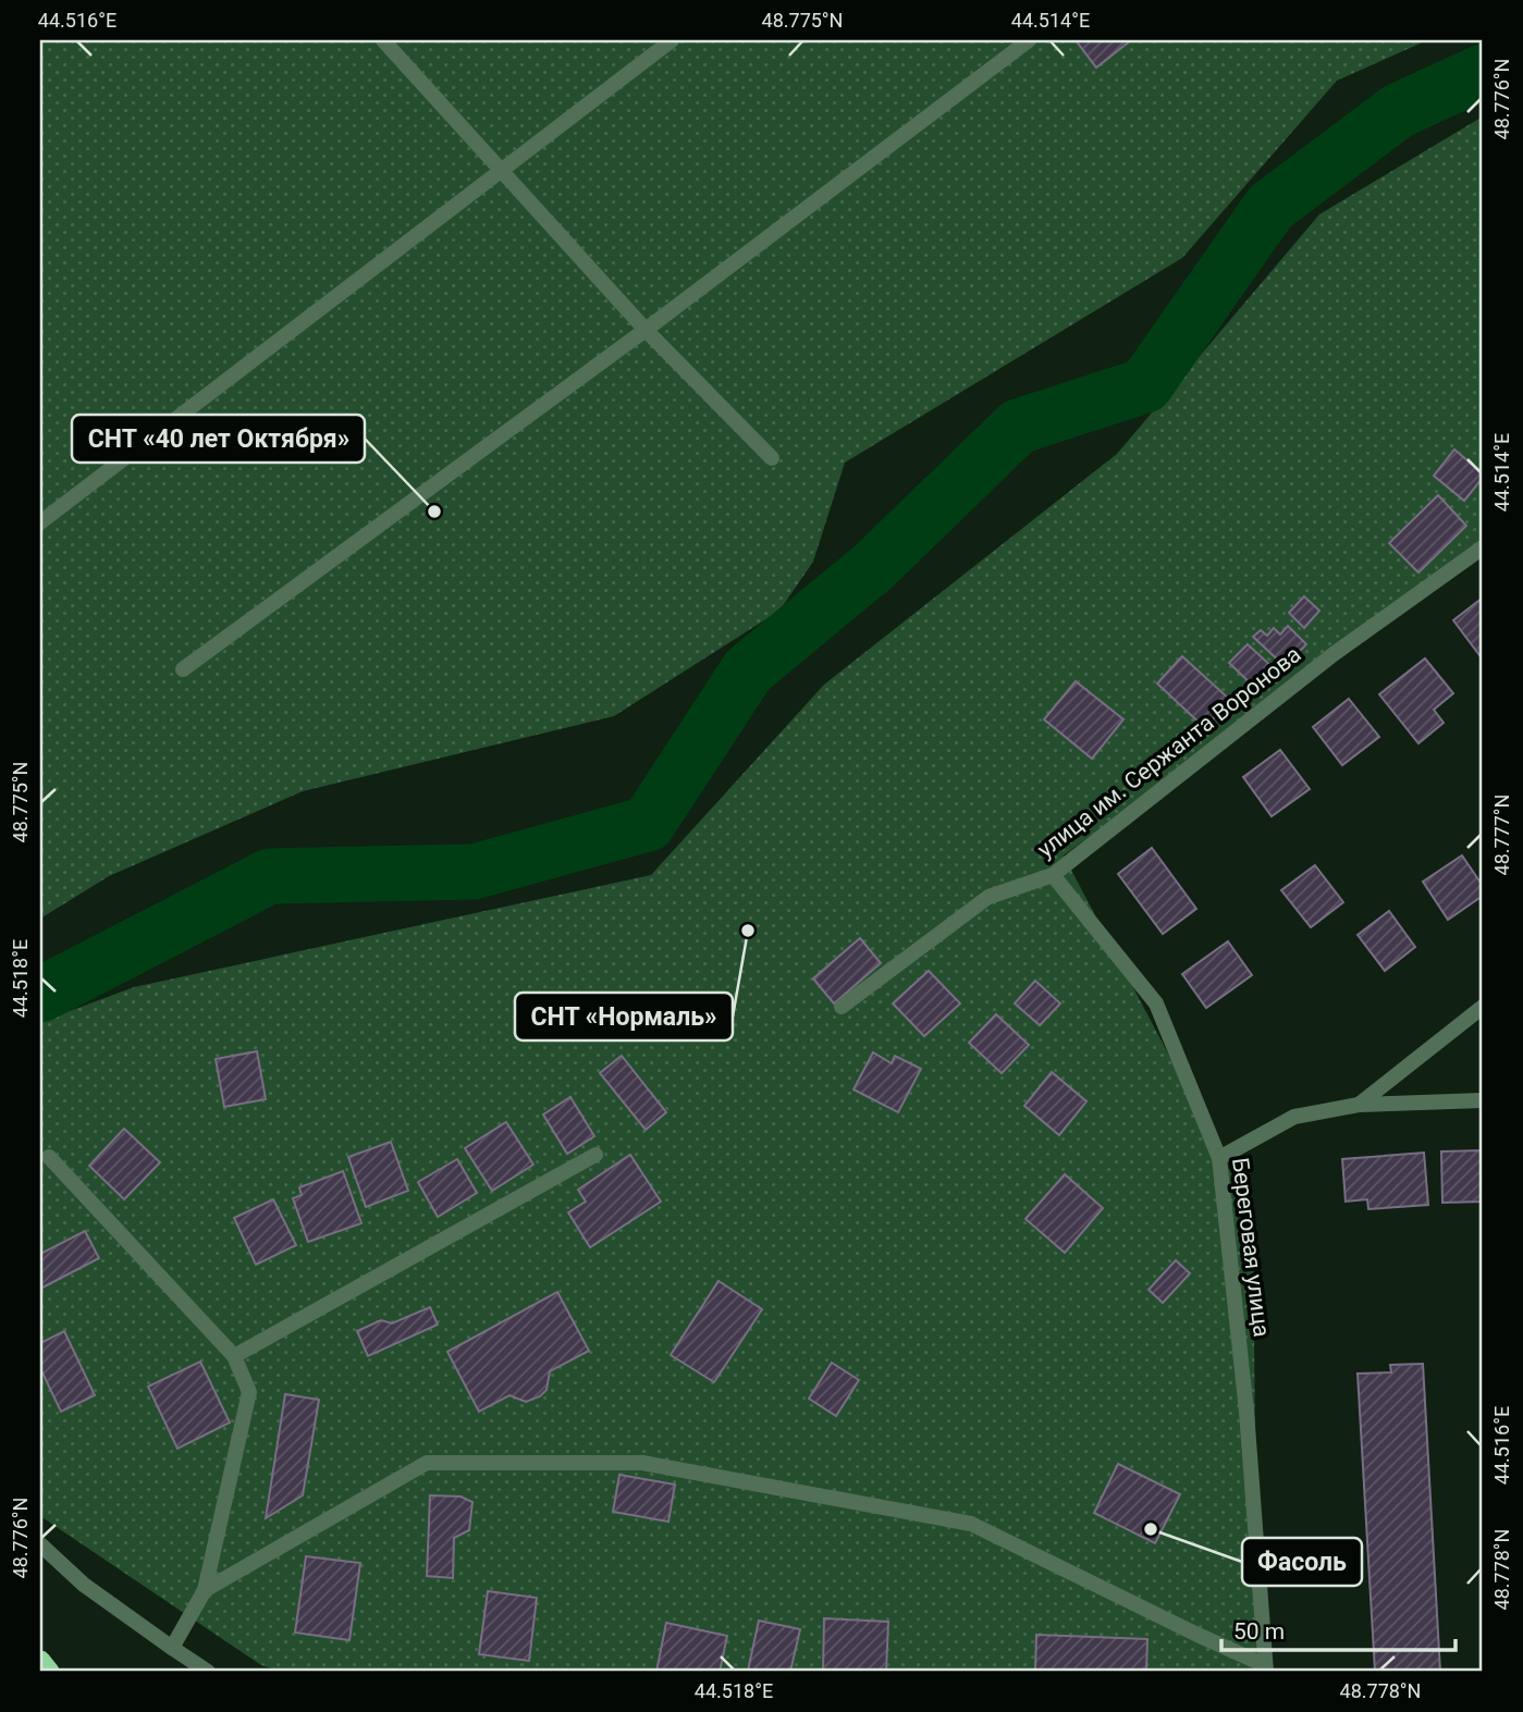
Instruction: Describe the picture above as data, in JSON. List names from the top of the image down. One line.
{"streets":{"street":["улица им. Сержанта Воронова","Береговая улица"]},"crossings":[["улица им. Сержанта Воронова","Береговая улица"]],"places":["СНТ «40 лет Октября»","СНТ «Нормаль»","Фасоль"],"scale_bar":"50 m","coordinates":["44.516°E","48.775°N","44.514°E","48.776°N","48.777°N","44.518°E","48.778°N"]}
